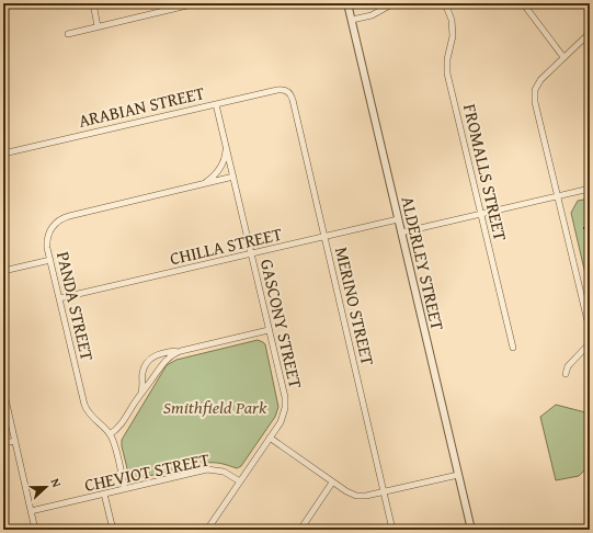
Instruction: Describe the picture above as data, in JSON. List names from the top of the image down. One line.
{"streets":{"street":["ARABIAN STREET","FROMALLS STREET","CHILLA STREET","ALDERLEY STREET","PANDA STREET","MERINO STREET","GASCONY STREET","CHEVIOT STREET"]},"crossings":[["ARABIAN STREET","MERINO STREET"],["ARABIAN STREET","GASCONY STREET"],["CHILLA STREET","ALDERLEY STREET"],["CHILLA STREET","PANDA STREET"],["CHILLA STREET","MERINO STREET"],["CHILLA STREET","GASCONY STREET"],["PANDA STREET","GASCONY STREET"],["PANDA STREET","CHEVIOT STREET"],["GASCONY STREET","CHEVIOT STREET"]],"parks":["Smithfield Park"],"north":"right"}
